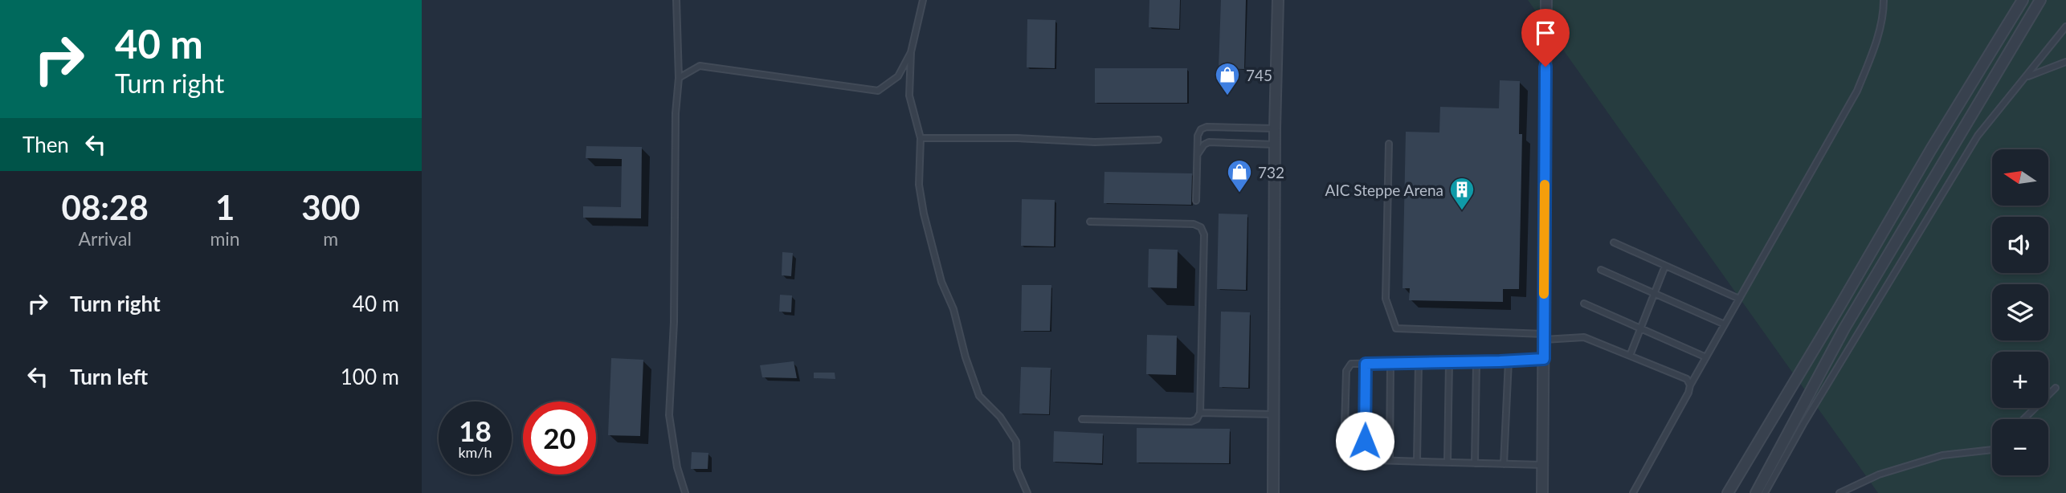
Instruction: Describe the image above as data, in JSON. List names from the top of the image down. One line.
{"places":{"shop":["745","732"],"building":["AIC Steppe Arena"]},"north":"left","page":{"turn":["40 m","Turn right"],"then":"Then","map_buttons":["+","−"],"eta":["08:28","Arrival","1","min","300","m"],"list":[{"name":"Turn right","value":"40 m"},{"name":"Turn left","value":"100 m"}],"speed":"18 km/h","limit":"20"}}
